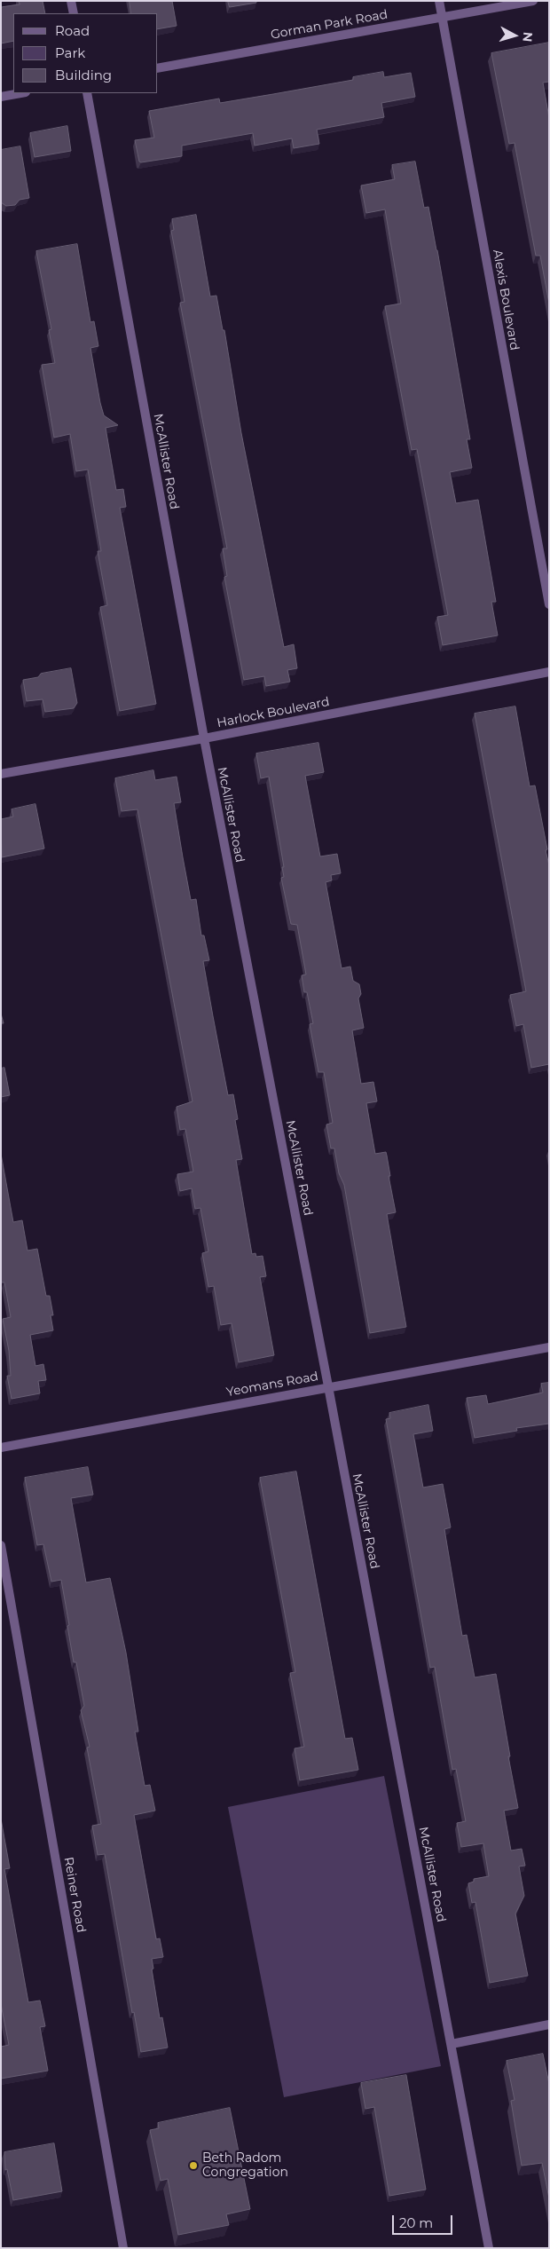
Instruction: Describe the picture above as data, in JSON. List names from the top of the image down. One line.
{"streets":{"street":["Gorman Park Road","Alexis Boulevard","McAllister Road","Harlock Boulevard","Yeomans Road","Reiner Road"]},"crossings":[["Gorman Park Road","Alexis Boulevard"],["McAllister Road","Harlock Boulevard"],["McAllister Road","Yeomans Road"]],"places":["Beth Radom Congregation"],"legend":["Road","Park","Building"],"scale_bar":"20 m","north":"right"}
